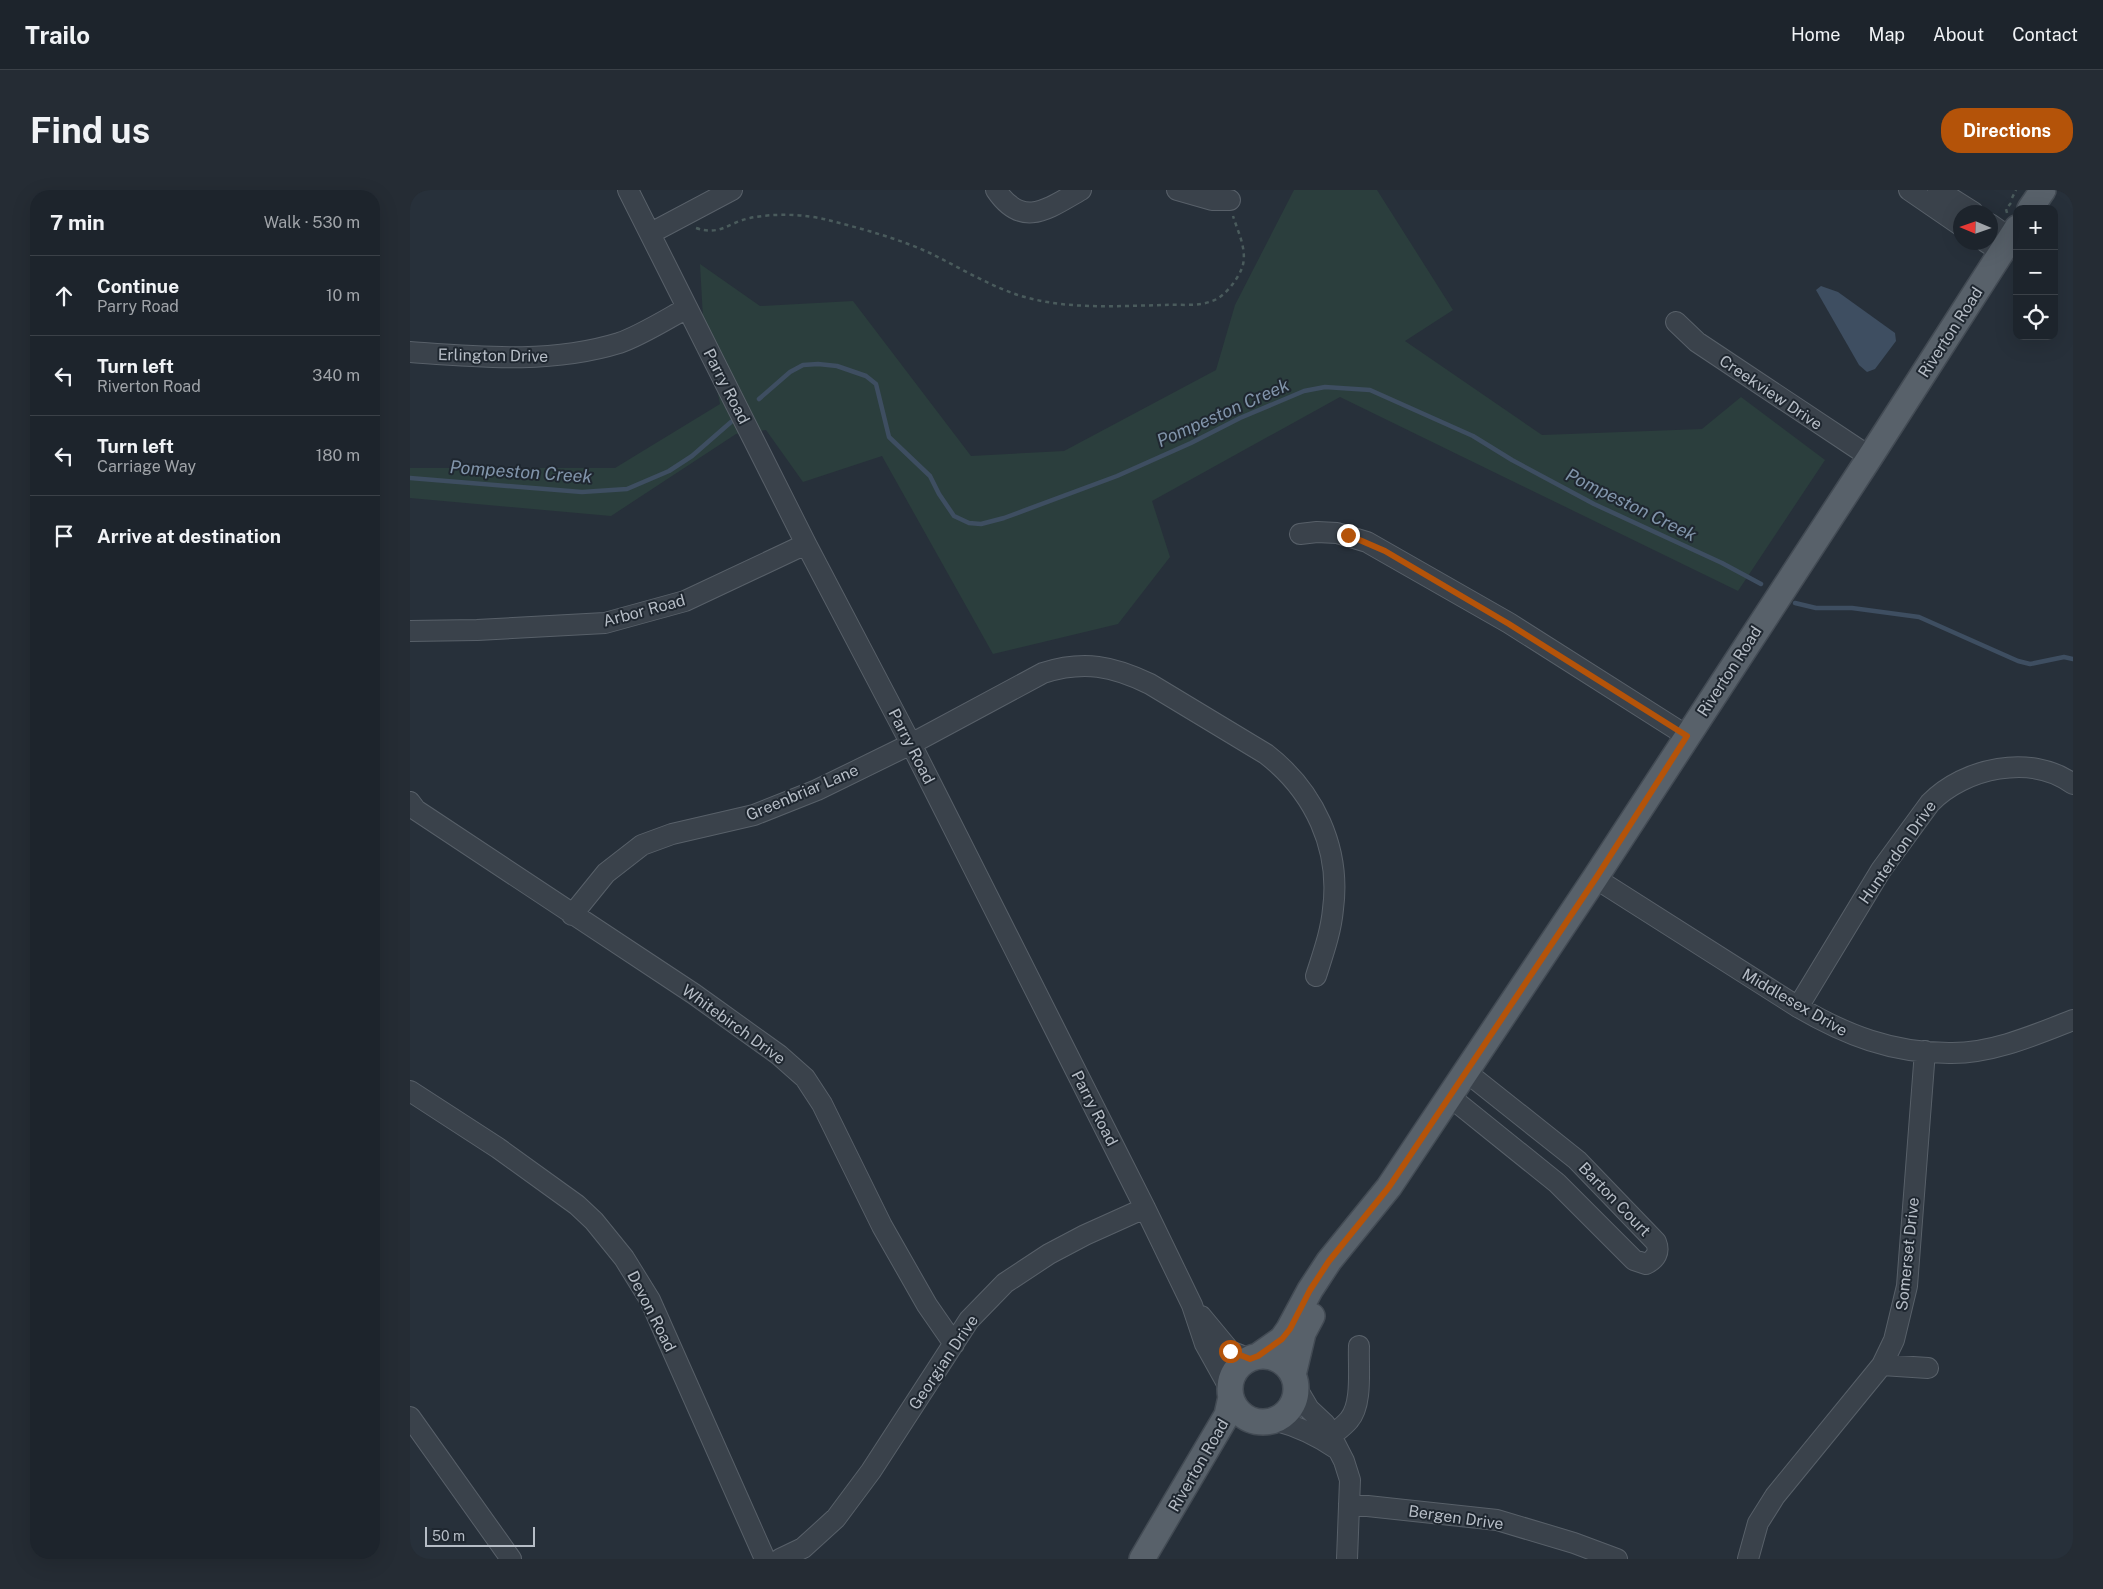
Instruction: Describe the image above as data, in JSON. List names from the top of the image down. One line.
{"streets":{"main road":["Riverton Road"],"street":["Erlington Drive","Parry Road","Creekview Drive","Arbor Road","Greenbriar Lane","Hunterdon Drive","Middlesex Drive","Whitebirch Drive","Barton Court","Somerset Drive","Devon Road","Georgian Drive","Bergen Drive"]},"crossings":[["Riverton Road","Parry Road"],["Riverton Road","Creekview Drive"],["Riverton Road","Middlesex Drive"],["Riverton Road","Barton Court"],["Erlington Drive","Parry Road"],["Parry Road","Arbor Road"],["Parry Road","Greenbriar Lane"],["Parry Road","Georgian Drive"],["Greenbriar Lane","Whitebirch Drive"],["Hunterdon Drive","Middlesex Drive"],["Middlesex Drive","Somerset Drive"],["Whitebirch Drive","Georgian Drive"]],"water":["Pompeston Creek"],"scale_bar":"50 m","north":"left","page":{"header":"Trailo","nav":["Home","Map","About","Contact"],"buttons":"Directions","title":"Find us","heading":["7 min","Walk · 530 m"],"map_buttons":["+","−"],"list":[["Continue","Parry Road","10 m"],["Turn left","Riverton Road","340 m"],["Turn left","Carriage Way","180 m"],"Arrive at destination"],"scale":"50 m"}}
